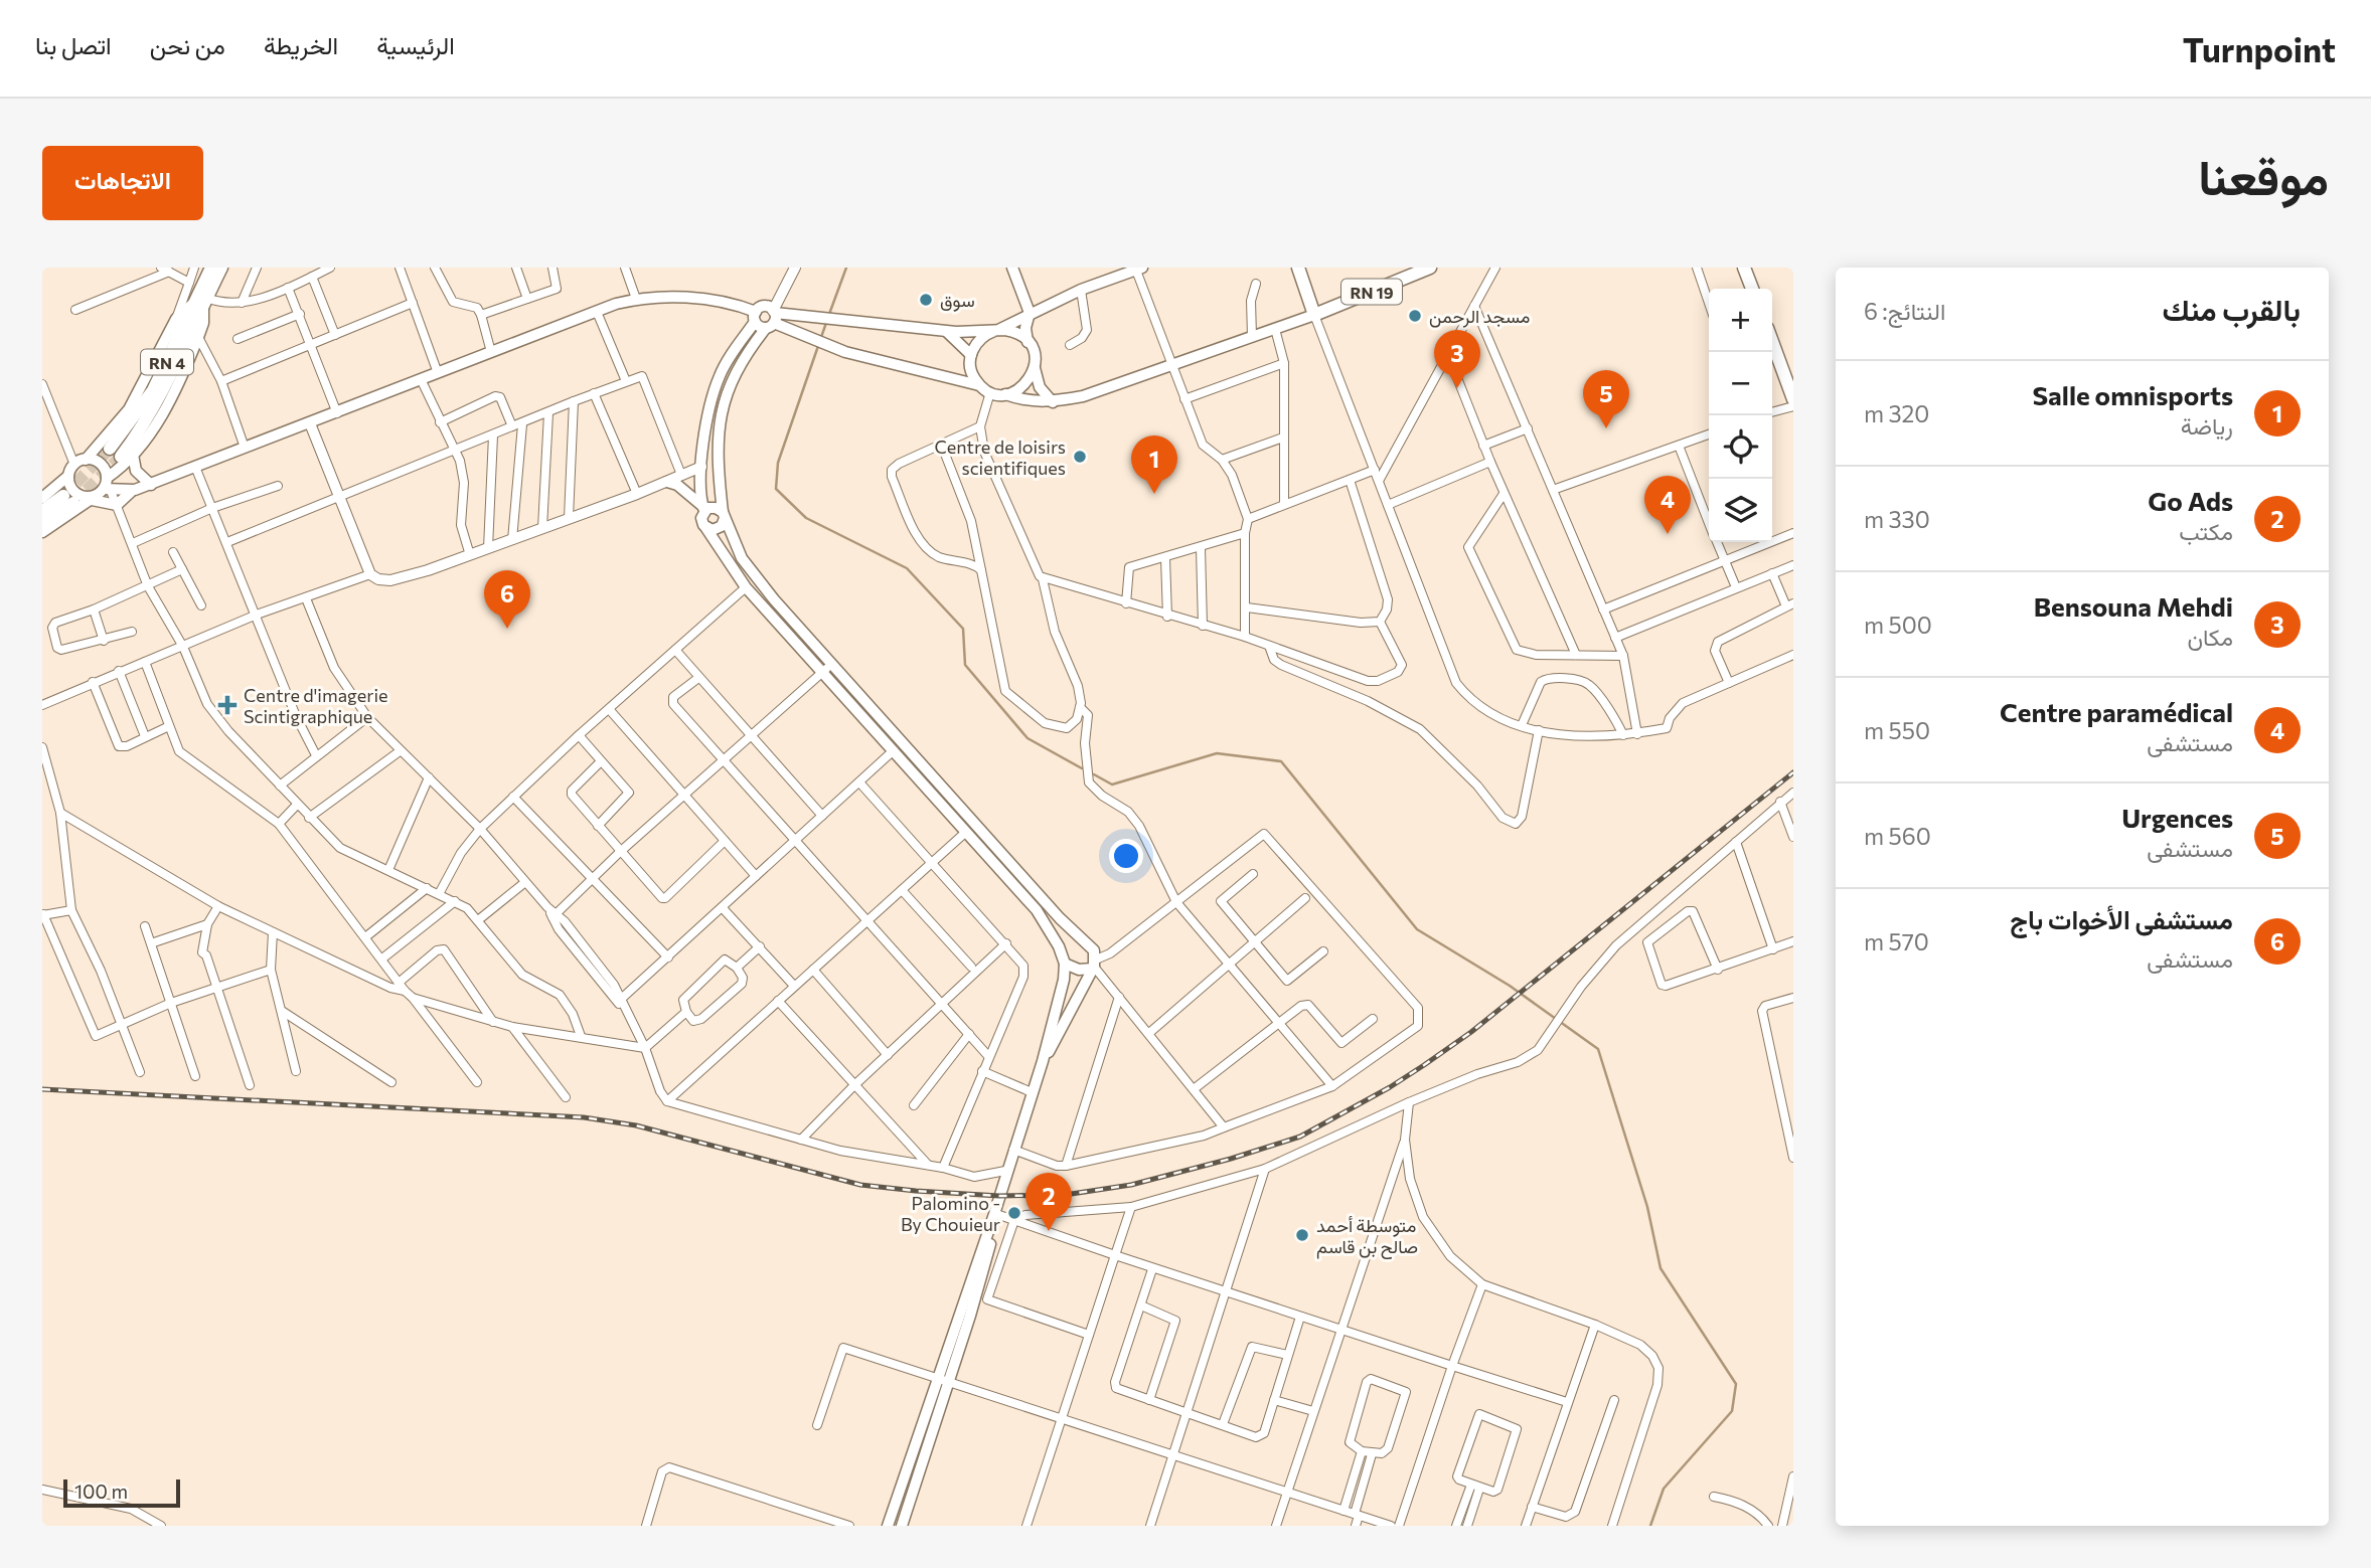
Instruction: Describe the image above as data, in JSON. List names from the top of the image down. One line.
{"streets":{"main road":["RN 19","RN 4"]},"places":{"other":["سوق","مسجد الرحمن","Centre de loisirs scientifiques","Palomino - By Chouieur","متوسطة أحمد صالح بن قاسم"],"health":["Centre d'imagerie Scintigraphique"]},"scale_bar":"100 m","page":{"header":"Turnpoint","nav":["الرئيسية","الخريطة","من نحن","اتصل بنا"],"title":"موقعنا","buttons":"الاتجاهات","heading":["بالقرب منك","النتائج: 6"],"map_buttons":["+","−"],"pins":["3","5","1","4","6","2"],"list":[{"mark":"1","name":"Salle omnisports","note":"رياضة","value":"320 m"},{"mark":"2","name":"Go Ads","note":"مكتب","value":"330 m"},{"mark":"3","name":"Bensouna Mehdi","note":"مكان","value":"500 m"},{"mark":"4","name":"Centre paramédical","note":"مستشفى","value":"550 m"},{"mark":"5","name":"Urgences","note":"مستشفى","value":"560 m"},{"mark":"6","name":"مستشفى الأخوات باج","note":"مستشفى","value":"570 m"}],"scale":"100 m"}}
